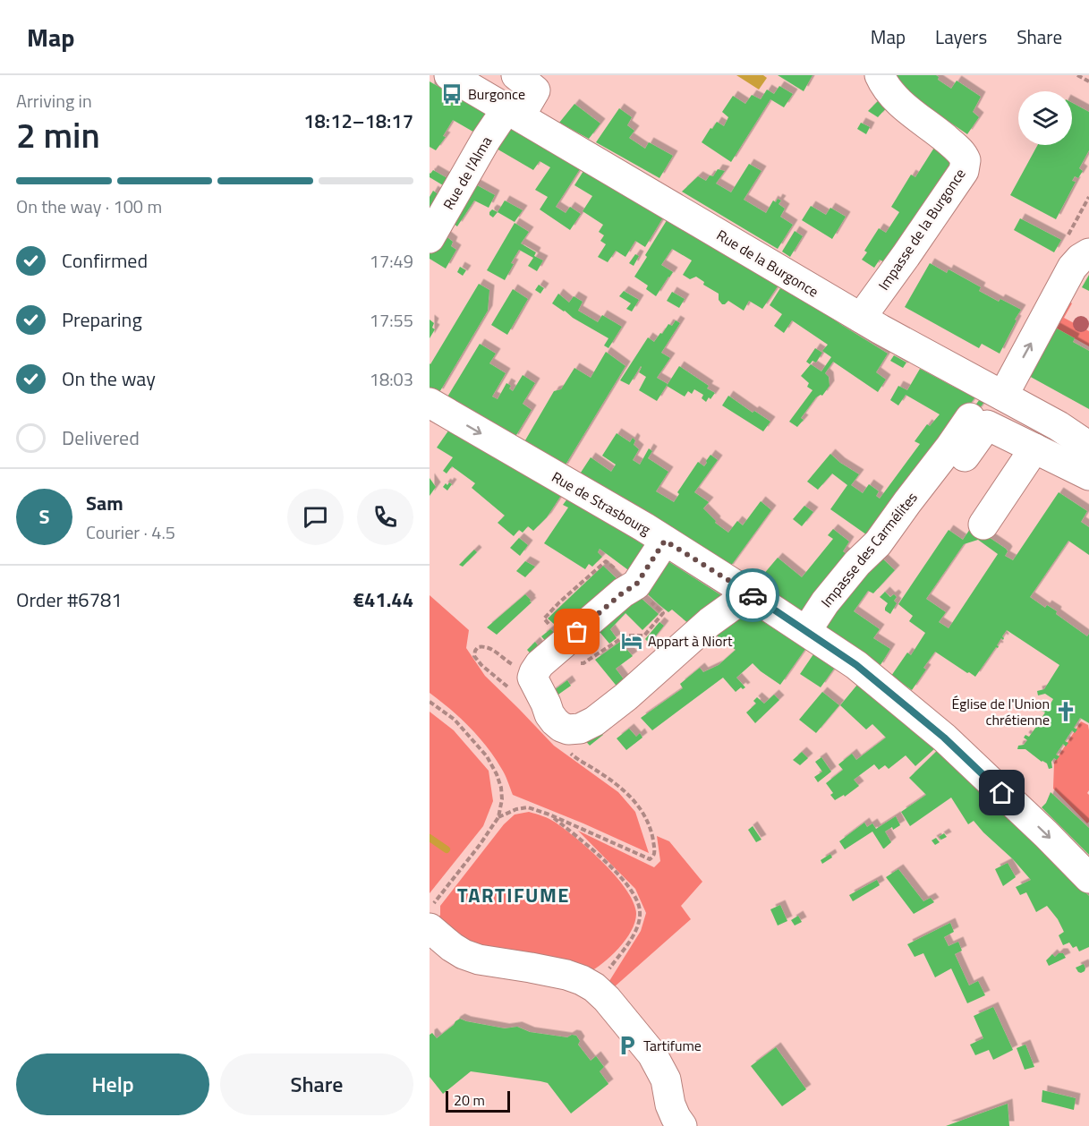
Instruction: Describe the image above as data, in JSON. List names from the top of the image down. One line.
{"streets":{"street":["Rue de l'Alma","Impasse de la Burgonce","Rue de la Burgonce","Rue de Strasbourg","Impasse des Carmélites"]},"crossings":[["Rue de l'Alma","Rue de la Burgonce"],["Impasse de la Burgonce","Rue de la Burgonce"],["Rue de Strasbourg","Impasse des Carmélites"]],"one_way":["Rue de Strasbourg"],"districts":["TARTIFUME"],"places":{"bus stop":["Burgonce"],"hotel":["Appart à Niort"],"church":["Église de l'Union chrétienne"],"parking":["Tartifume"]},"scale_bar":"20 m","page":{"header":"Map","nav":["Map","Layers","Share"],"heading":["2 min","Arriving in","18:12–18:17"],"panel":["Sam","Courier · 4.5","Order #6781","€41.44"],"bar":"On the way · 100 m","list":[["Confirmed","17:49"],["Preparing","17:55"],["On the way","18:03"],"Delivered"],"round":"S","buttons":["Help","Share"],"scale":"20 m"}}
